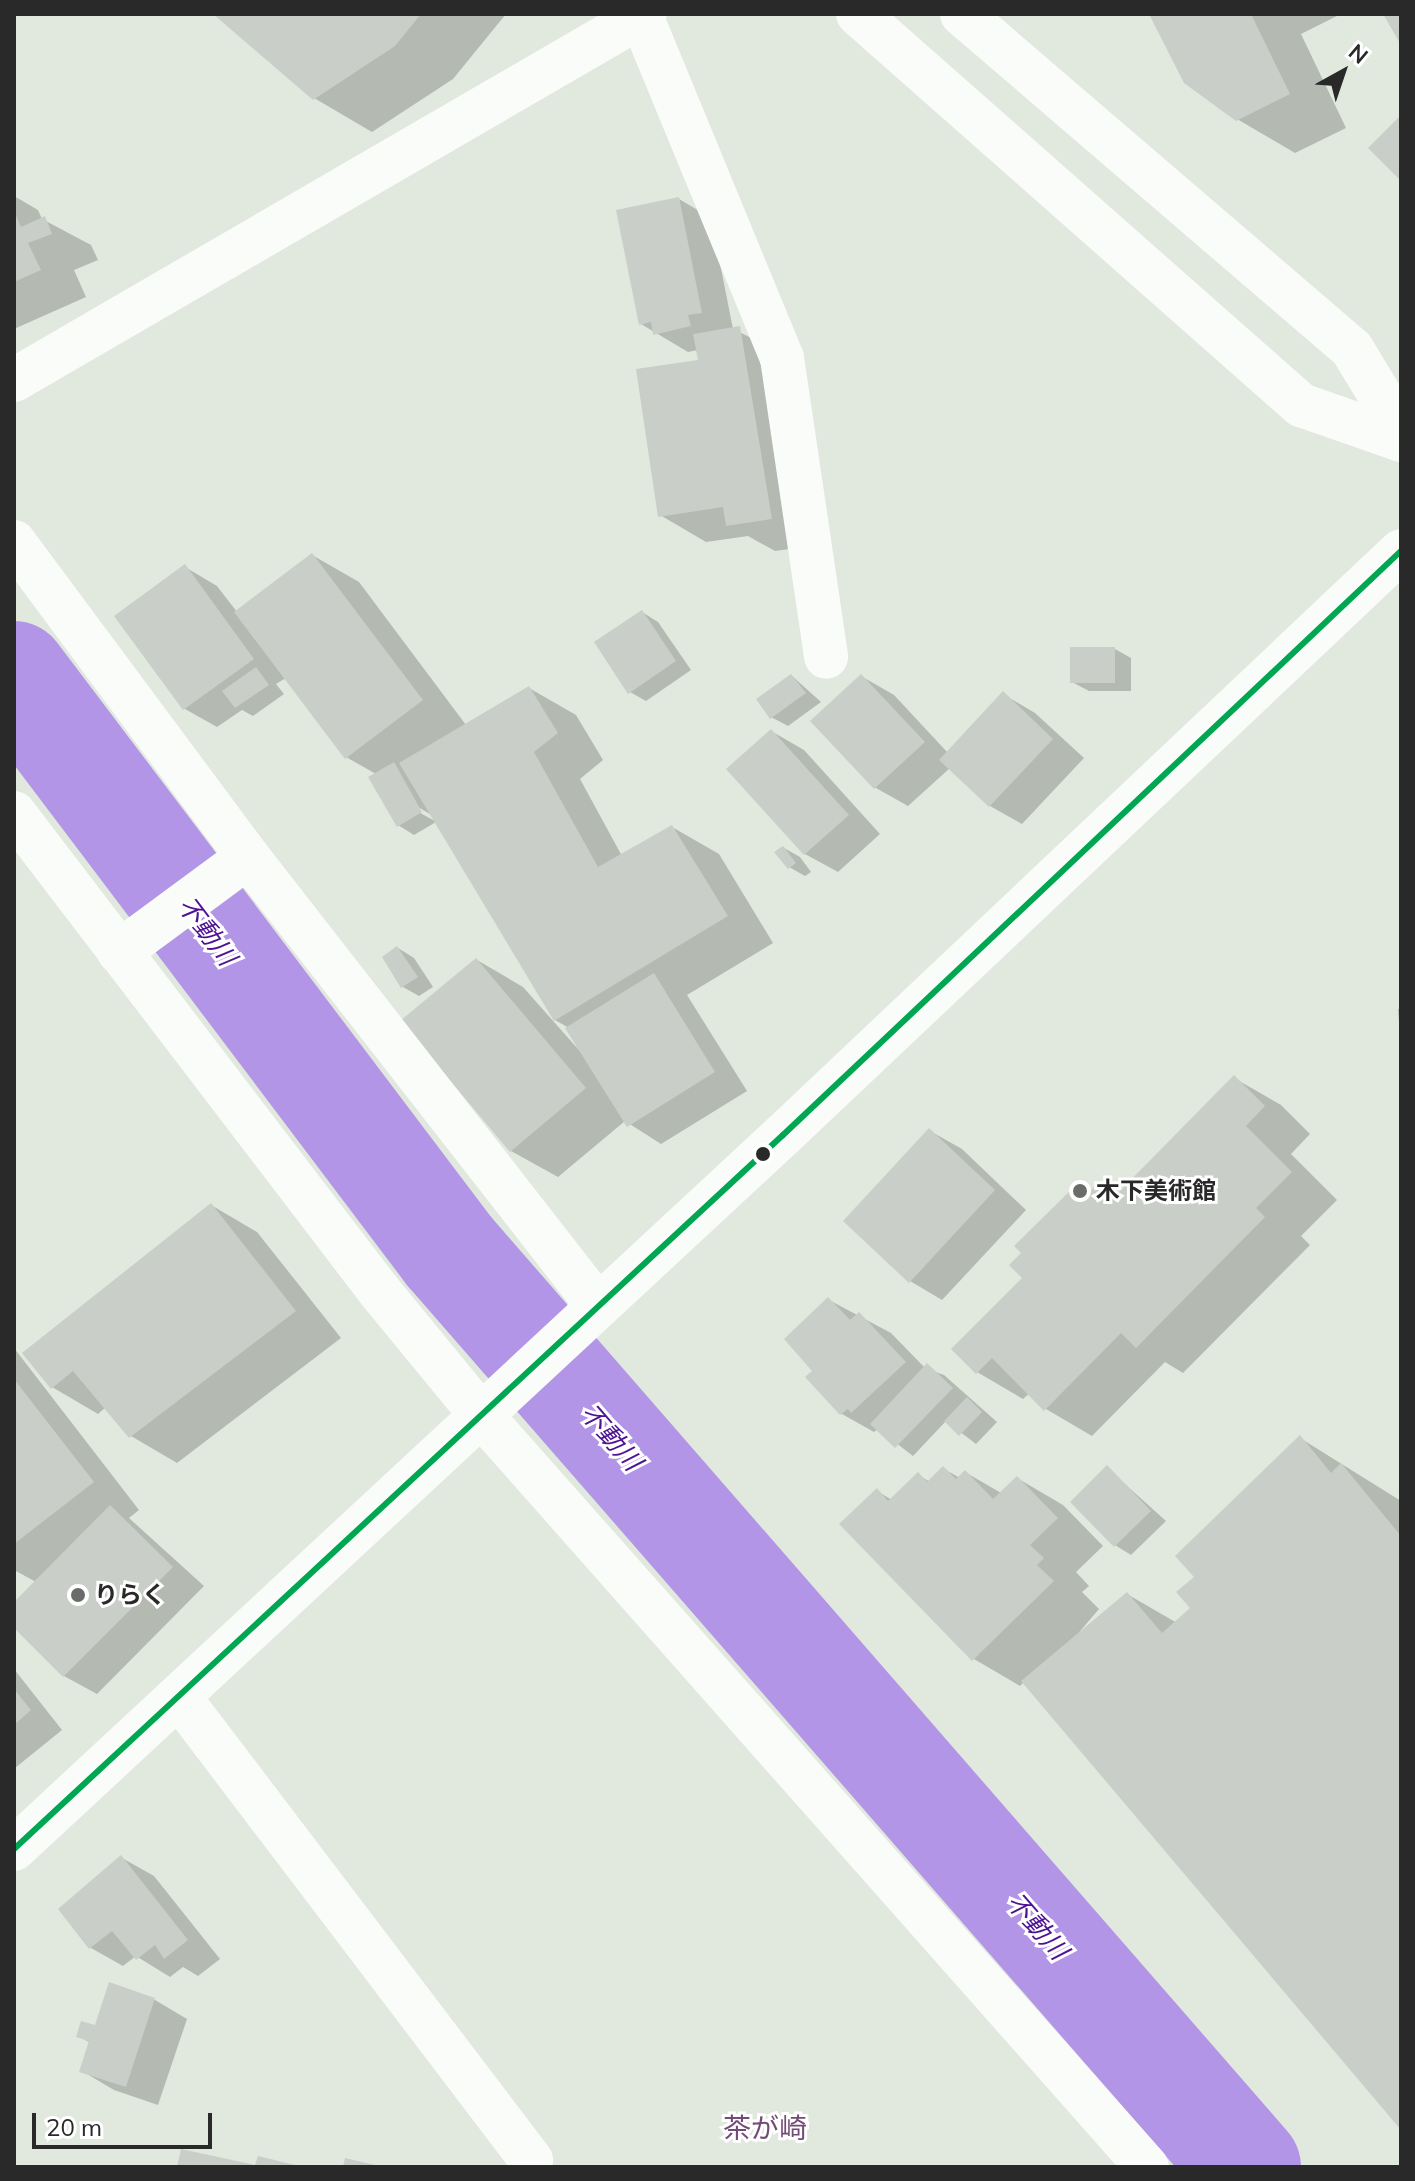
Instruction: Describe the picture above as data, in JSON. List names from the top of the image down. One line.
{"districts":["茶が崎"],"water":["不動川"],"places":["木下美術館","りらく"],"scale_bar":"20 m","north":"top right"}
